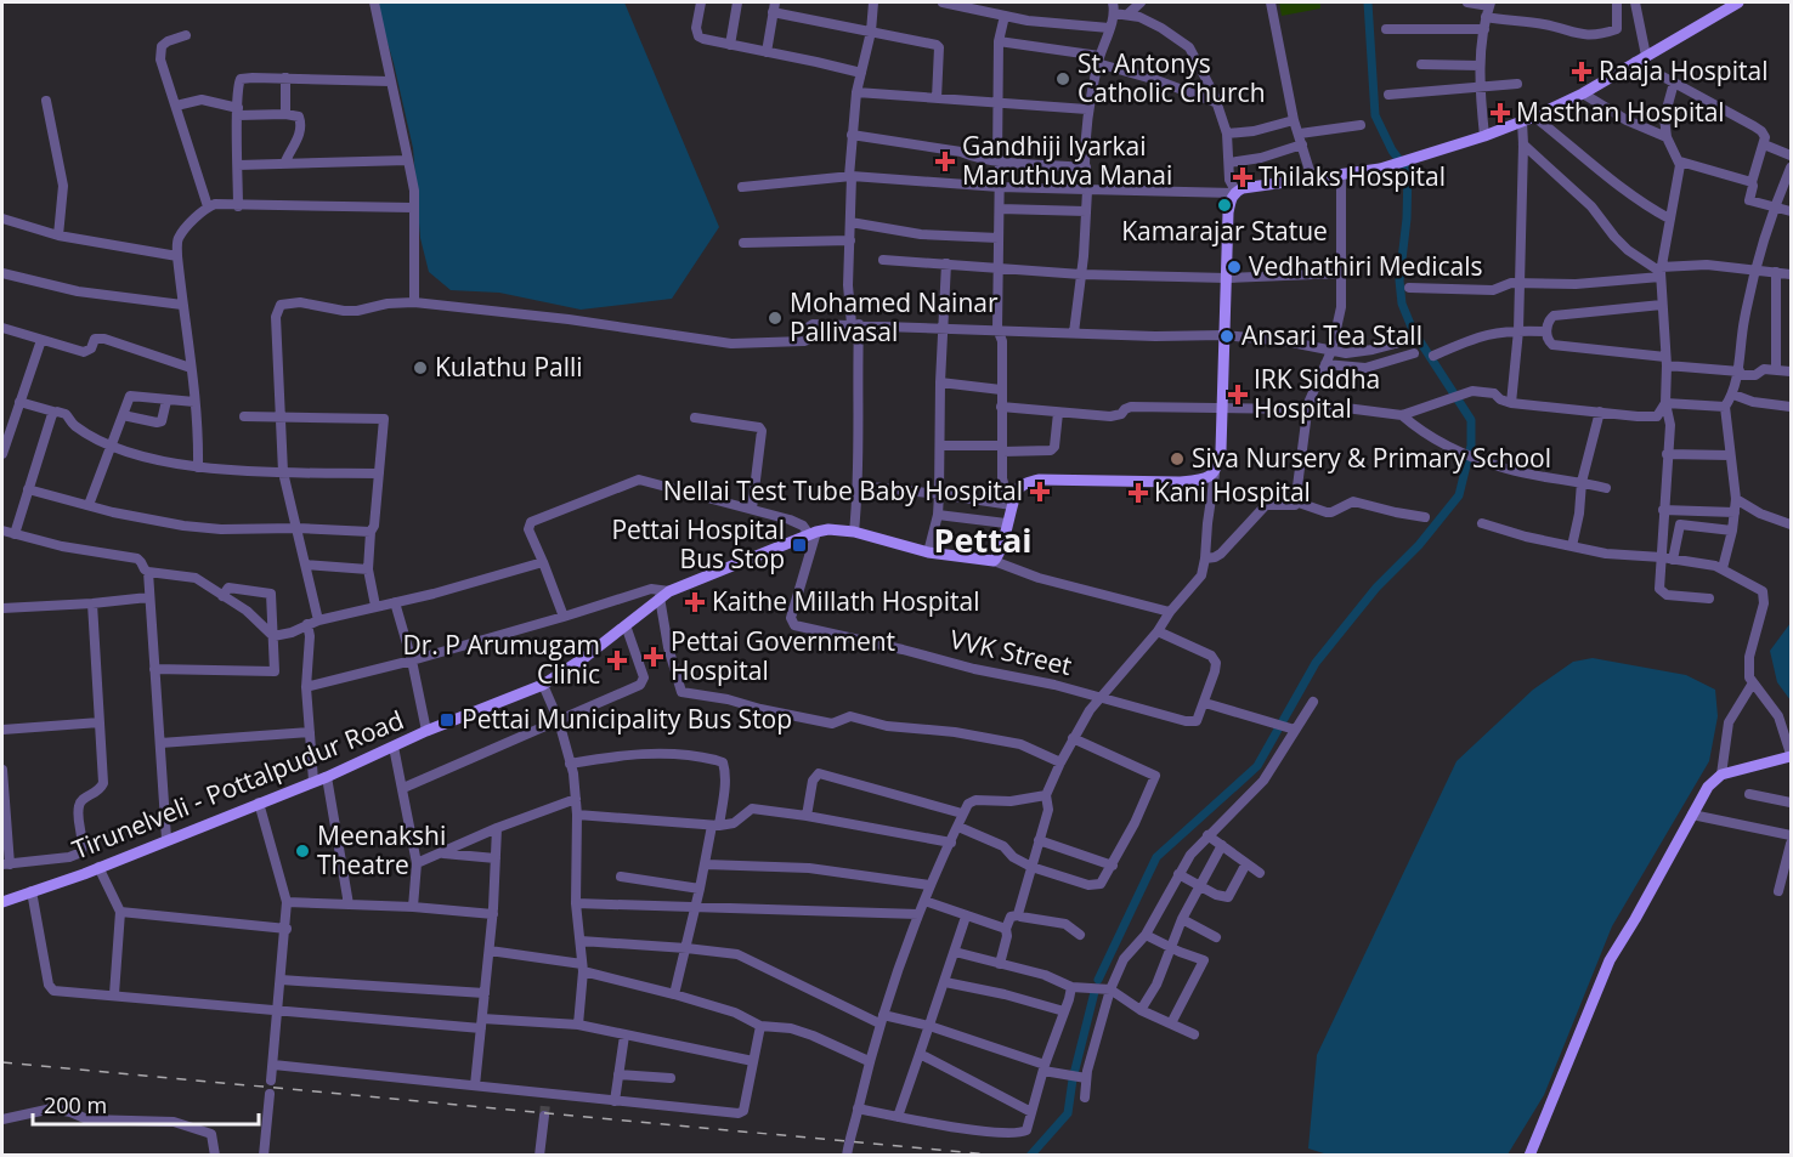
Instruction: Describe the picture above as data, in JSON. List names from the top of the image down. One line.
{"streets":{"main road":["Tirunelveli - Pottalpudur Road"],"street":["VVK Street"]},"crossings":[["VVK Street","Tirunelveli - Pottalpudur Road"]],"districts":["Pettai"],"places":{"health":["Raaja Hospital","Masthan Hospital","Gandhiji Iyarkai Maruthuva Manai","Thilaks Hospital","IRK Siddha Hospital","Nellai Test Tube Baby Hospital","Kani Hospital","Kaithe Millath Hospital","Pettai Government Hospital","Dr. P Arumugam Clinic"],"other":["St. Antonys Catholic Church","Kamarajar Statue","Vedhathiri Medicals","Mohamed Nainar Pallivasal","Ansari Tea Stall","Kulathu Palli","Siva Nursery & Primary School","Meenakshi Theatre"],"transit":["Pettai Hospital Bus Stop","Pettai Municipality Bus Stop"]},"scale_bar":"200 m"}
